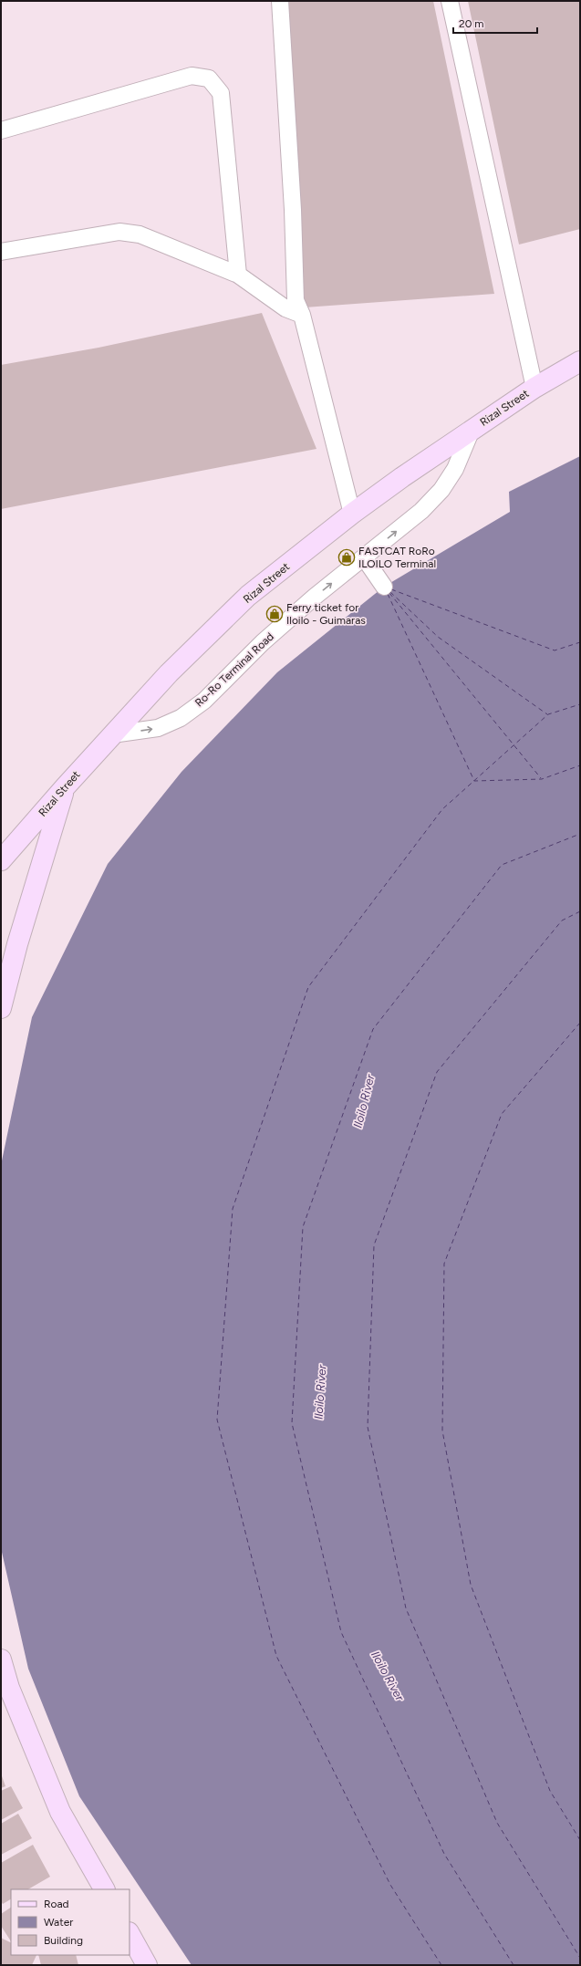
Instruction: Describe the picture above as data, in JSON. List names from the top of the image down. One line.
{"streets":{"main road":["Rizal Street"],"lane":["Ro-Ro Terminal Road"]},"crossings":[["Rizal Street","Ro-Ro Terminal Road"]],"one_way":["Ro-Ro Terminal Road"],"water":["Iloilo River"],"places":{"shop":["FASTCAT RoRo ILOILO Terminal","Ferry ticket for Iloilo - Guimaras"]},"legend":["Road","Water","Building"],"scale_bar":"20 m"}
